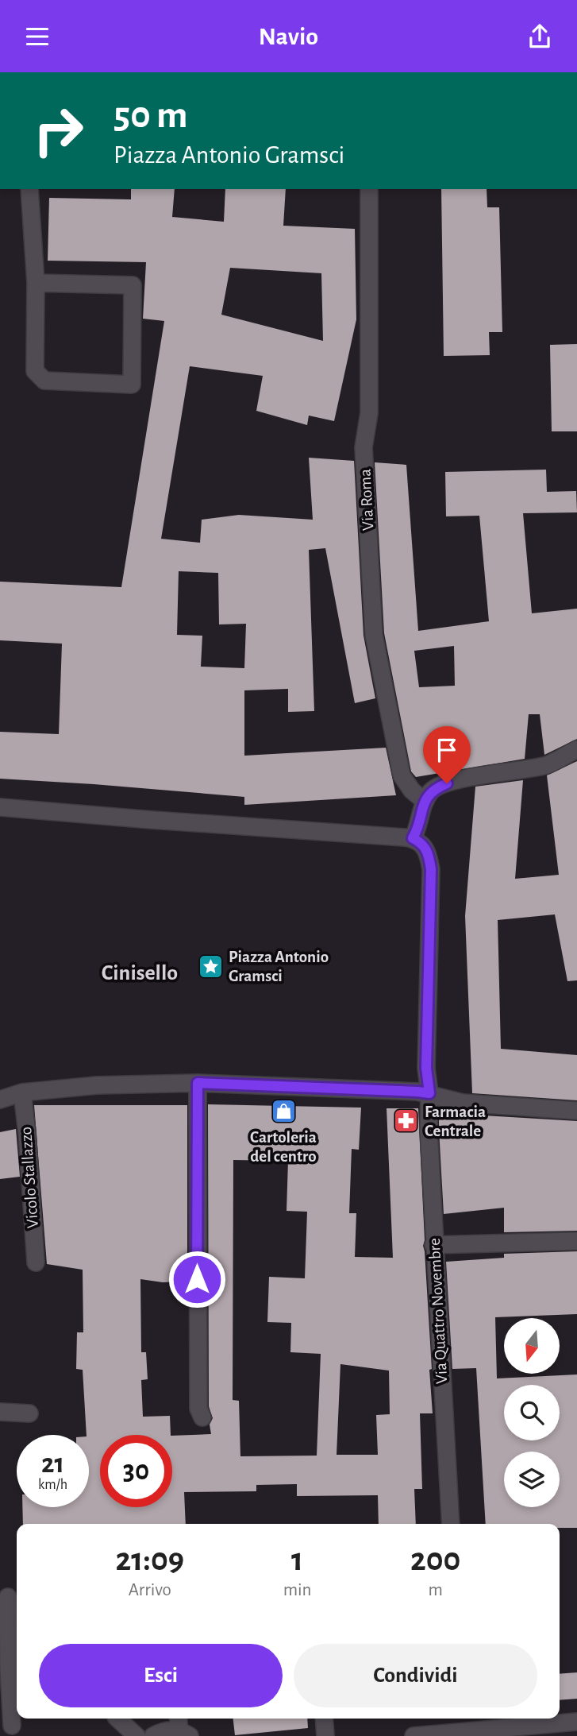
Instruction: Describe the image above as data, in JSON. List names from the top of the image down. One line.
{"streets":{"street":["Via Roma","Vicolo Stallazzo","Via Quattro Novembre"]},"districts":["Cinisello"],"places":{"place":["Piazza Antonio Gramsci"],"shop":["Cartoleria del centro"],"pharmacy":["Farmacia Centrale"]},"north":"bottom","page":{"header":"Navio","turn":["50 m","Piazza Antonio Gramsci"],"speed":"21 km/h","limit":"30","eta":["21:09","Arrivo","1","min","200","m"],"buttons":["Esci","Condividi"]}}
